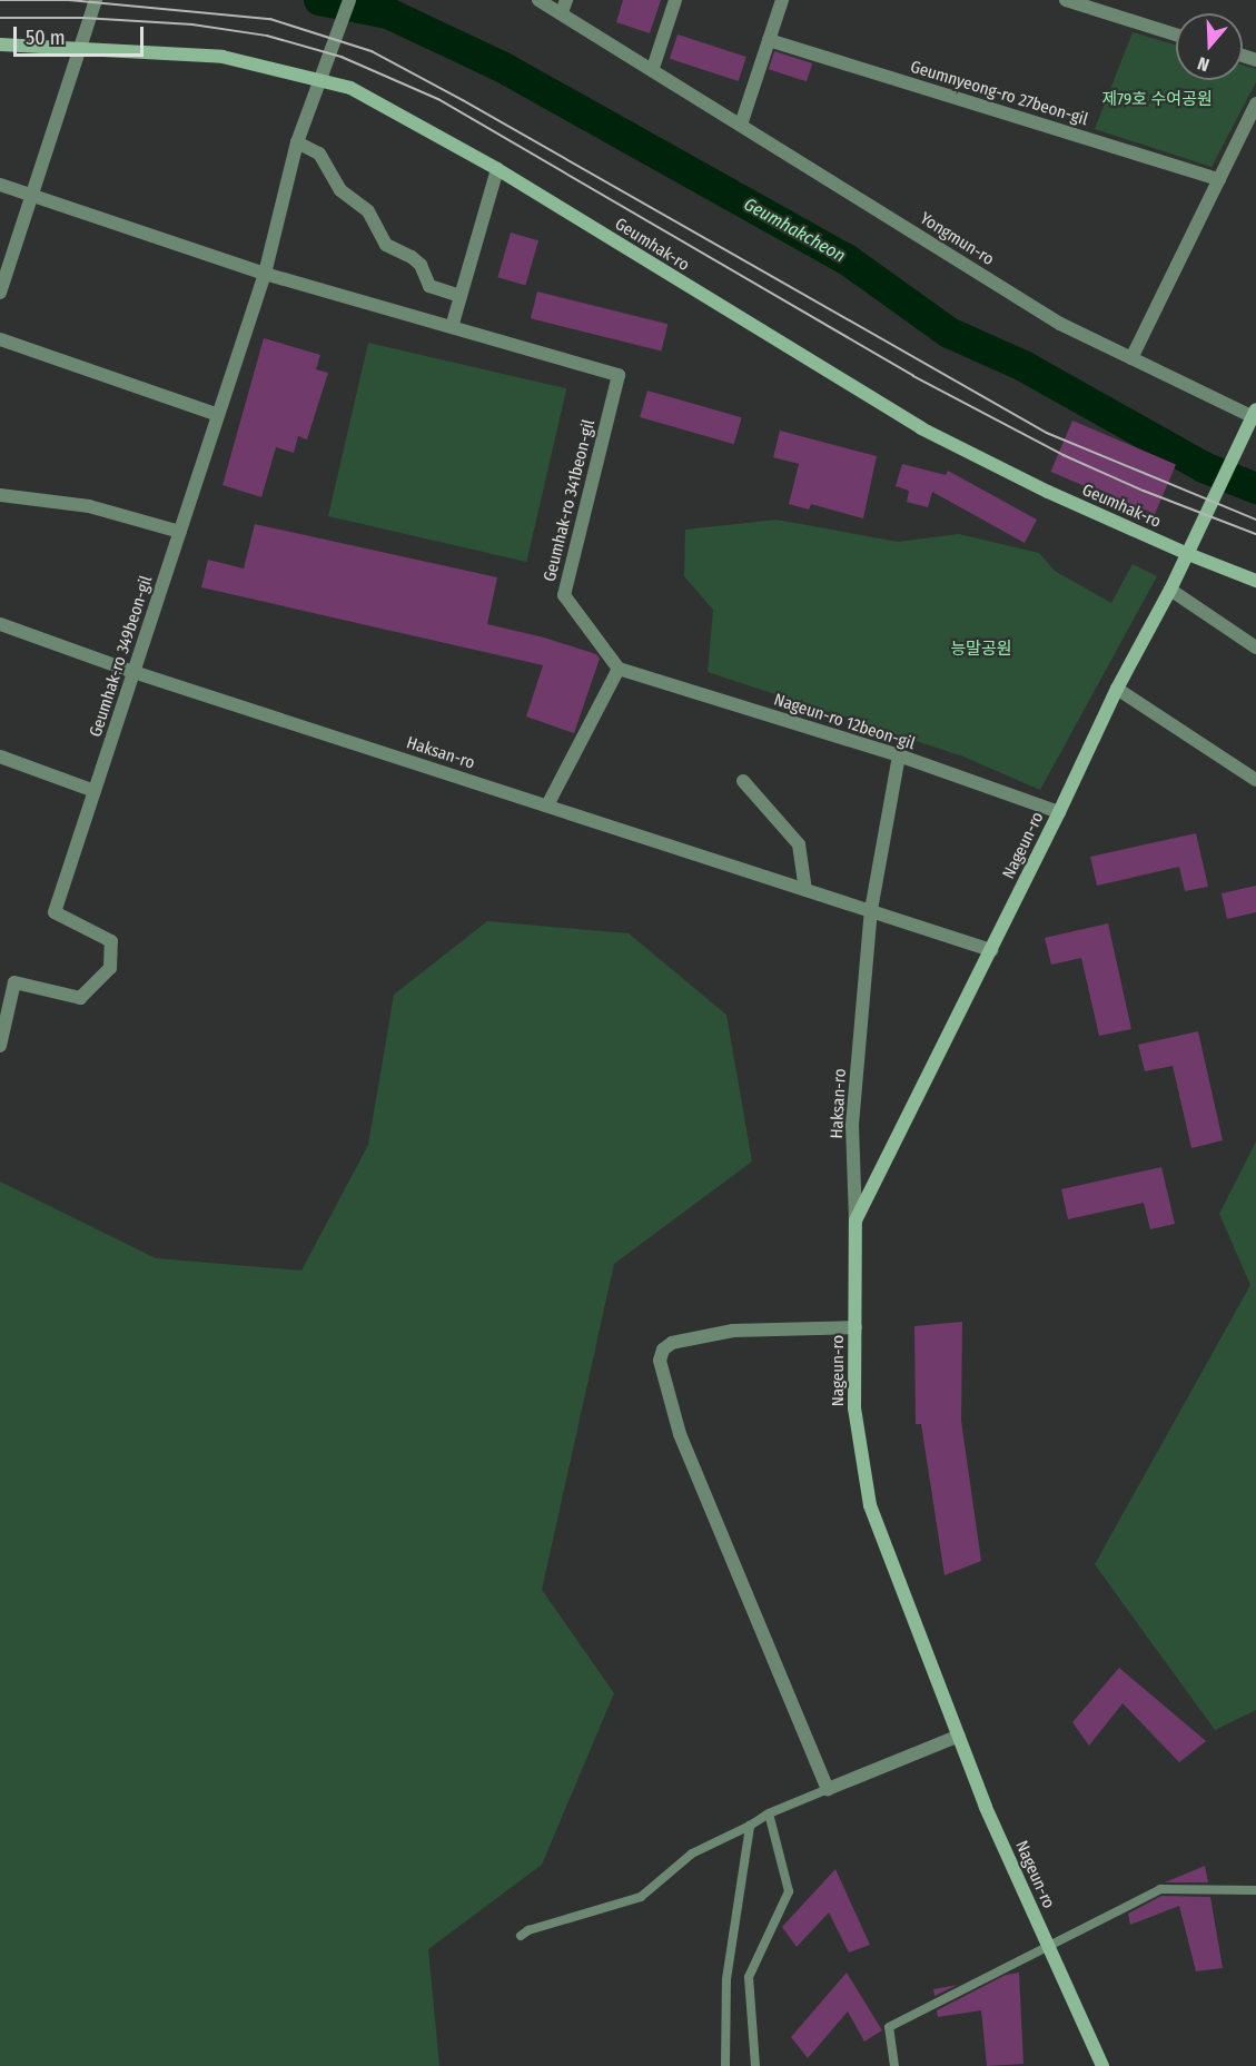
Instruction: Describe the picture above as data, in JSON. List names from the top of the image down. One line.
{"streets":{"main road":["Geumhak-ro","Nageun-ro"],"street":["Geumnyeong-ro 27beon-gil","Yongmun-ro","Geumhak-ro 341beon-gil","Geumhak-ro 349beon-gil","Nageun-ro 12beon-gil","Haksan-ro"]},"crossings":[["Yongmun-ro","Nageun-ro"],["Geumhak-ro","Geumhak-ro 349beon-gil"],["Geumhak-ro","Nageun-ro"],["Geumhak-ro 341beon-gil","Nageun-ro 12beon-gil"],["Geumhak-ro 349beon-gil","Haksan-ro"],["Nageun-ro 12beon-gil","Nageun-ro"],["Haksan-ro","Nageun-ro"]],"water":["Geumhakcheon"],"parks":["제79호 수여공원","능말공원"],"scale_bar":"50 m","north":"bottom"}
